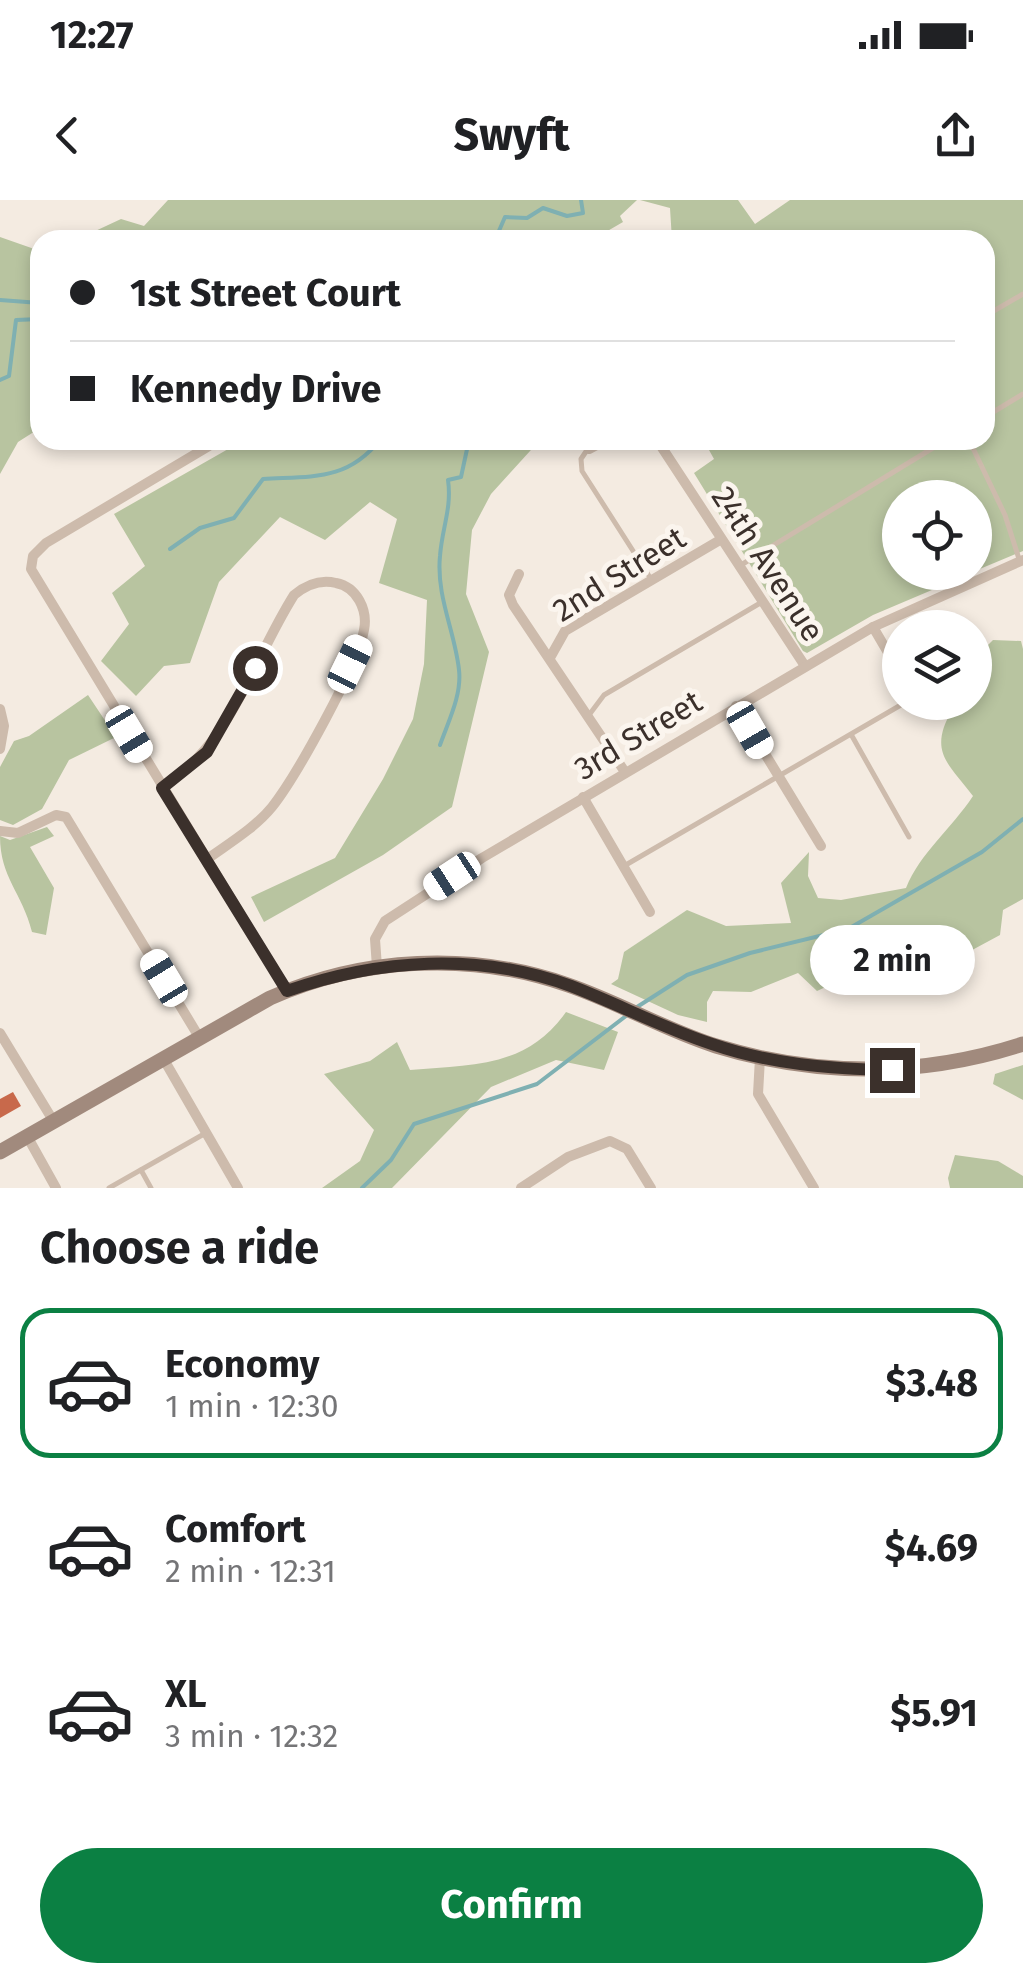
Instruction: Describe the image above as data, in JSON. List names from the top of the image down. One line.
{"streets":{"street":["24th Avenue","2nd Street","3rd Street"]},"crossings":[["24th Avenue","2nd Street"],["24th Avenue","3rd Street"]],"page":{"status":"12:27","header":"Swyft","banner":["1st Street Court","Kennedy Drive"],"bubble":"2 min","heading":"Choose a ride","list":[{"name":"Economy","note":"1 min · 12:30","value":"$3.48"},{"name":"Comfort","note":"2 min · 12:31","value":"$4.69"},{"name":"XL","note":"3 min · 12:32","value":"$5.91"}],"buttons":"Confirm"}}
